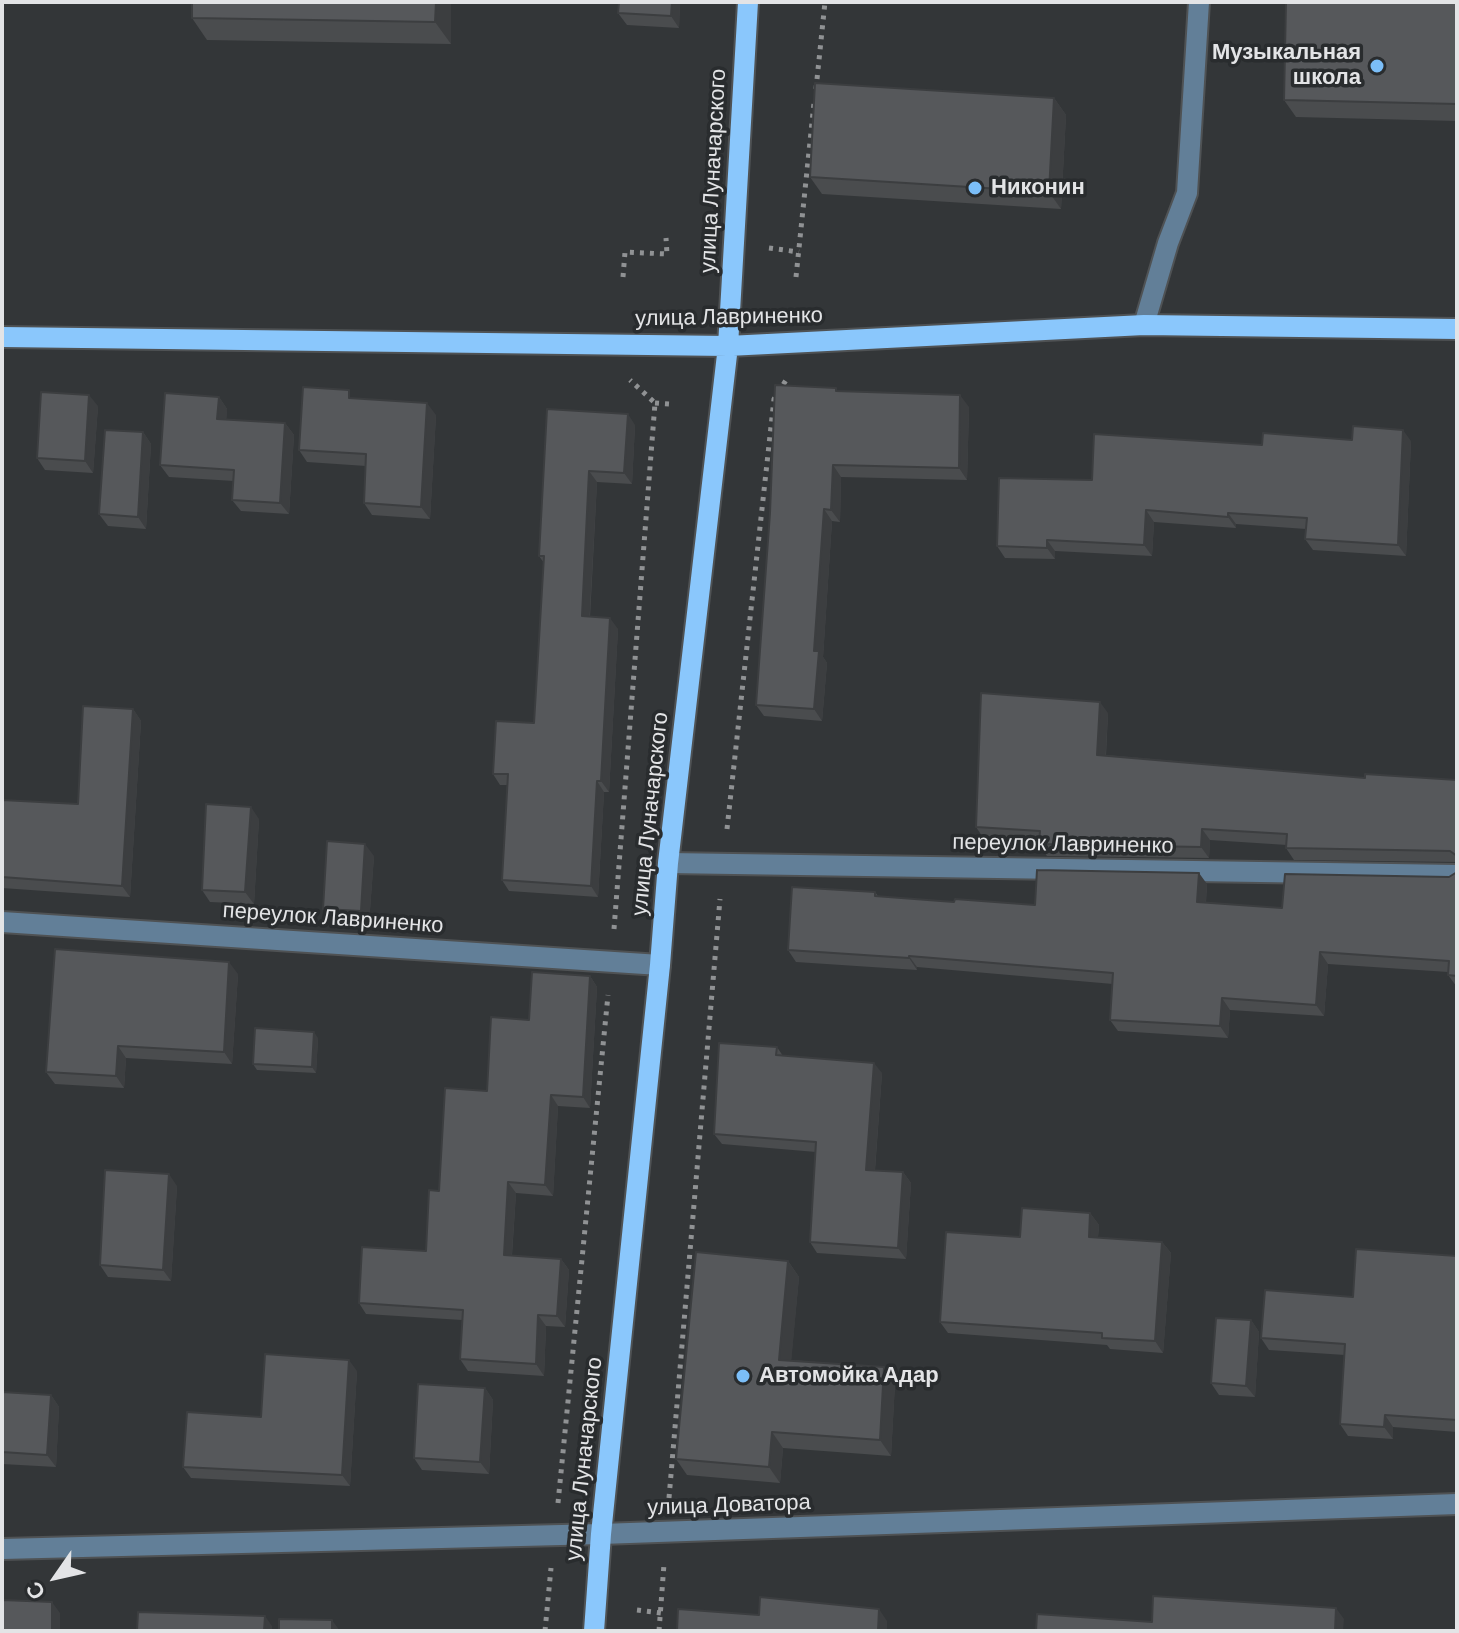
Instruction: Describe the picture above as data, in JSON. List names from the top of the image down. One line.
{"streets":{"main road":["улица Луначарского","улица Лавриненко"],"street":["переулок Лавриненко","улица Доватора"]},"crossings":[["улица Луначарского","улица Лавриненко"],["улица Луначарского","переулок Лавриненко"],["улица Луначарского","улица Доватора"]],"places":["Музыкальная школа","Никонин","Автомойка Адар"],"north":"bottom left"}
